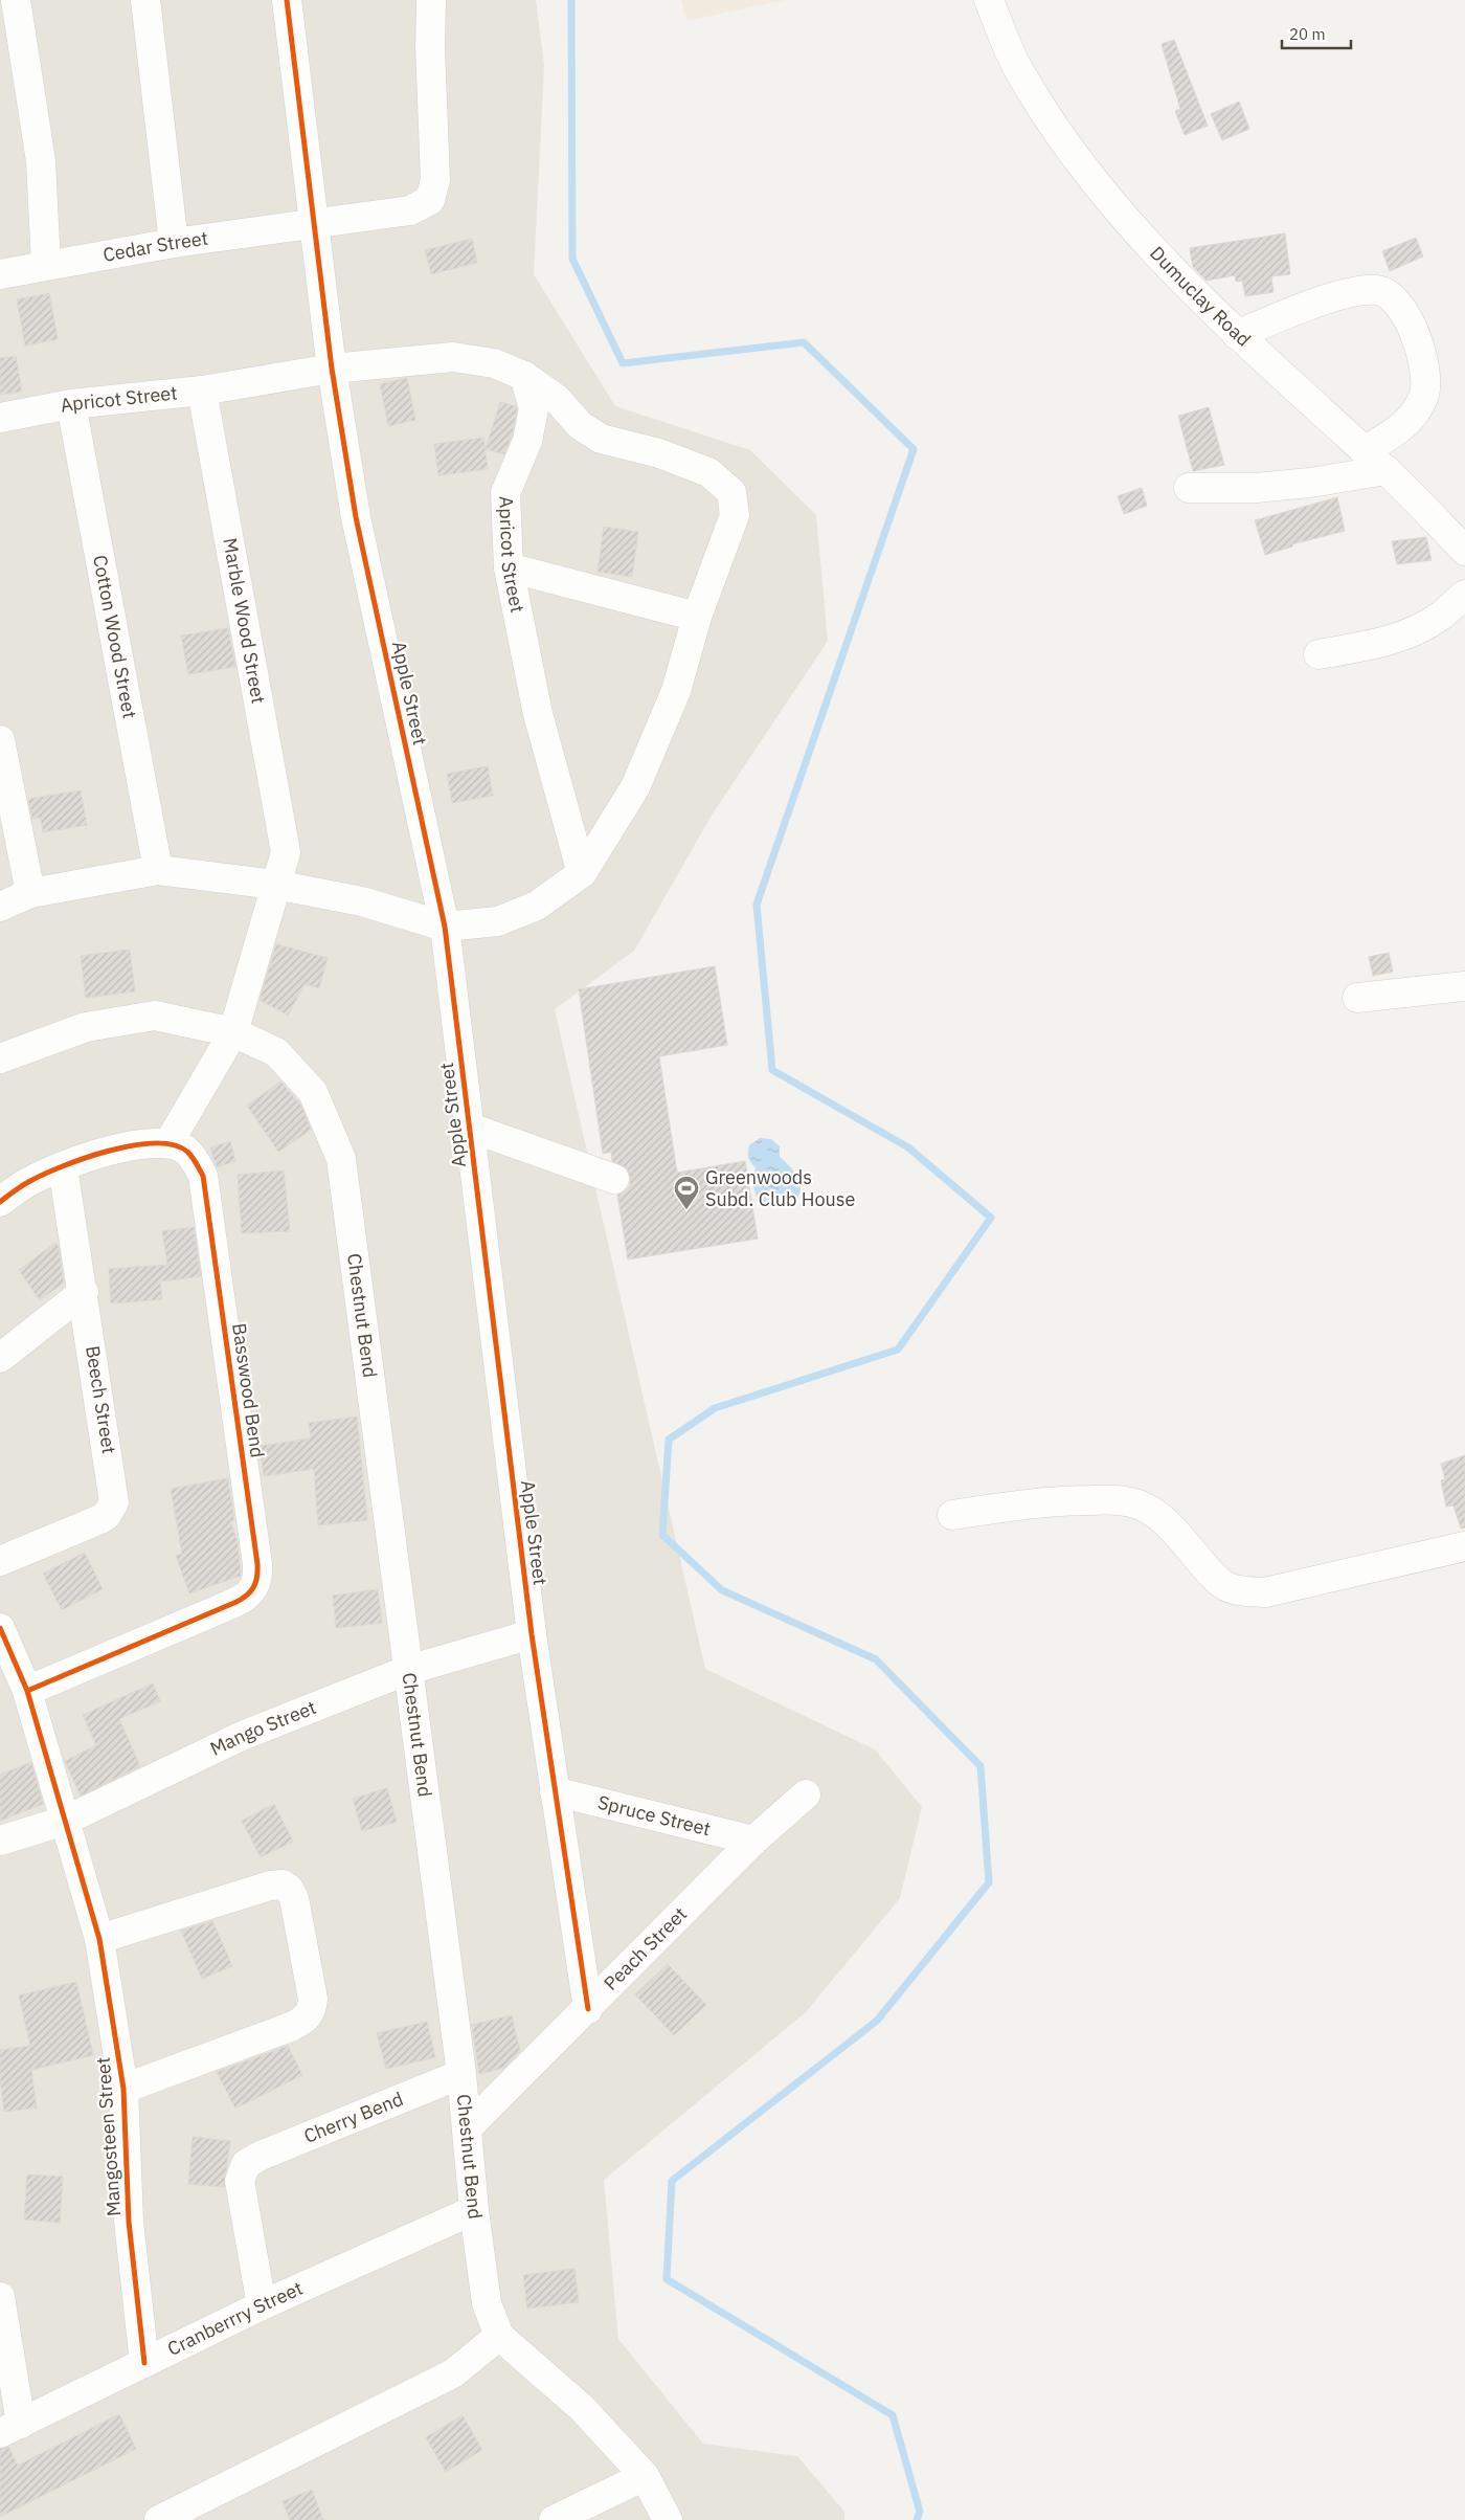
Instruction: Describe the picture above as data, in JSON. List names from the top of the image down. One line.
{"streets":{"street":["Cedar Street","Dumuclay Road","Apricot Street","Marble Wood Street","Cotton Wood Street","Apple Street","Chestnut Bend","Basswood Bend","Beech Street","Mango Street","Spruce Street","Peach Street","Cherry Bend","Mangosteen Street","Cranberrry Street"]},"crossings":[["Cedar Street","Apple Street"],["Apricot Street","Marble Wood Street"],["Apricot Street","Cotton Wood Street"],["Apricot Street","Apple Street"],["Apple Street","Mango Street"],["Apple Street","Spruce Street"],["Apple Street","Peach Street"],["Chestnut Bend","Mango Street"],["Chestnut Bend","Peach Street"],["Chestnut Bend","Cherry Bend"],["Chestnut Bend","Cranberrry Street"],["Basswood Bend","Mangosteen Street"],["Mango Street","Mangosteen Street"],["Spruce Street","Peach Street"],["Cherry Bend","Cranberrry Street"],["Mangosteen Street","Cranberrry Street"]],"places":{"sports":["Greenwoods Subd. Club House"]},"scale_bar":"20 m"}
